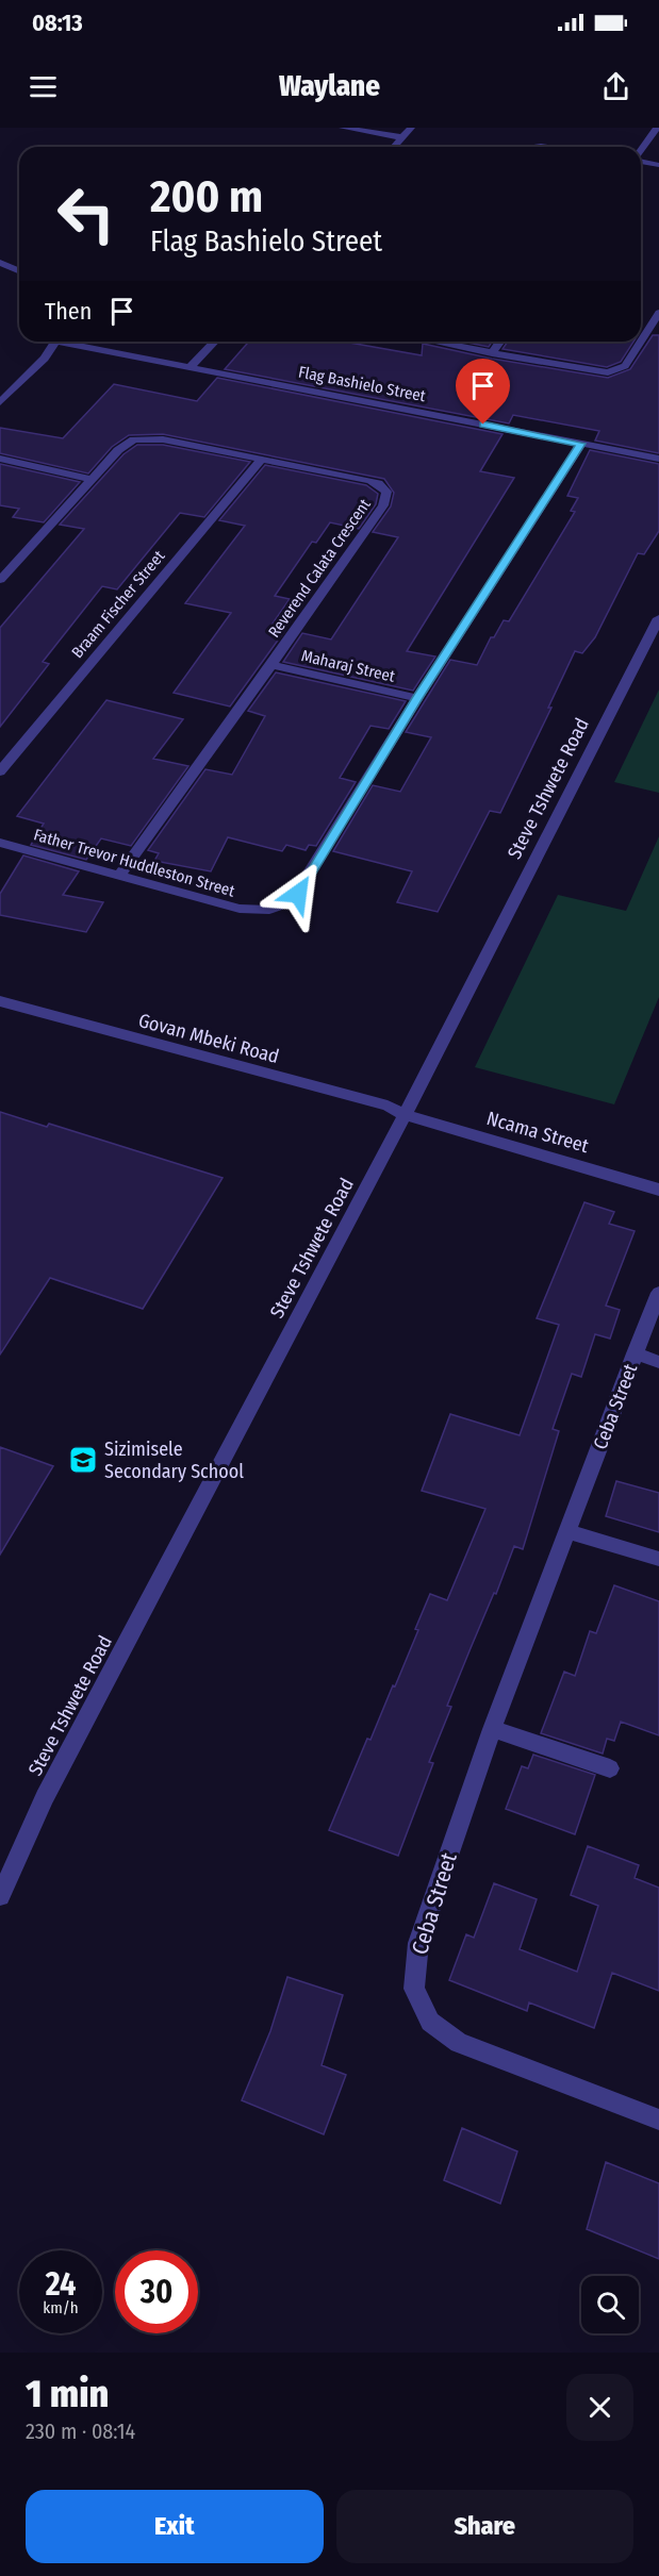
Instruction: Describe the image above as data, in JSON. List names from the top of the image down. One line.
{"streets":{"street":["Flag Bashielo Street","Reverend Calata Crescent","Braam Fischer Street","Maharaj Street","Steve Tshwete Road","Father Trevor Huddleston Street","Govan Mbeki Road","Ncama Street","Ceba Street"]},"crossings":[["Flag Bashielo Street","Father Trevor Huddleston Street"],["Reverend Calata Crescent","Braam Fischer Street"],["Reverend Calata Crescent","Maharaj Street"],["Reverend Calata Crescent","Father Trevor Huddleston Street"],["Maharaj Street","Father Trevor Huddleston Street"],["Steve Tshwete Road","Govan Mbeki Road"],["Steve Tshwete Road","Ncama Street"],["Govan Mbeki Road","Ncama Street"]],"places":{"school or university":["Sizimisele Secondary School"]},"page":{"status":"08:13","header":"Waylane","turn":["200 m","Flag Bashielo Street"],"then":"Then","speed":"24 km/h","limit":"30","heading":["1 min","230 m · 08:14"],"buttons":["Exit","Share"]}}
